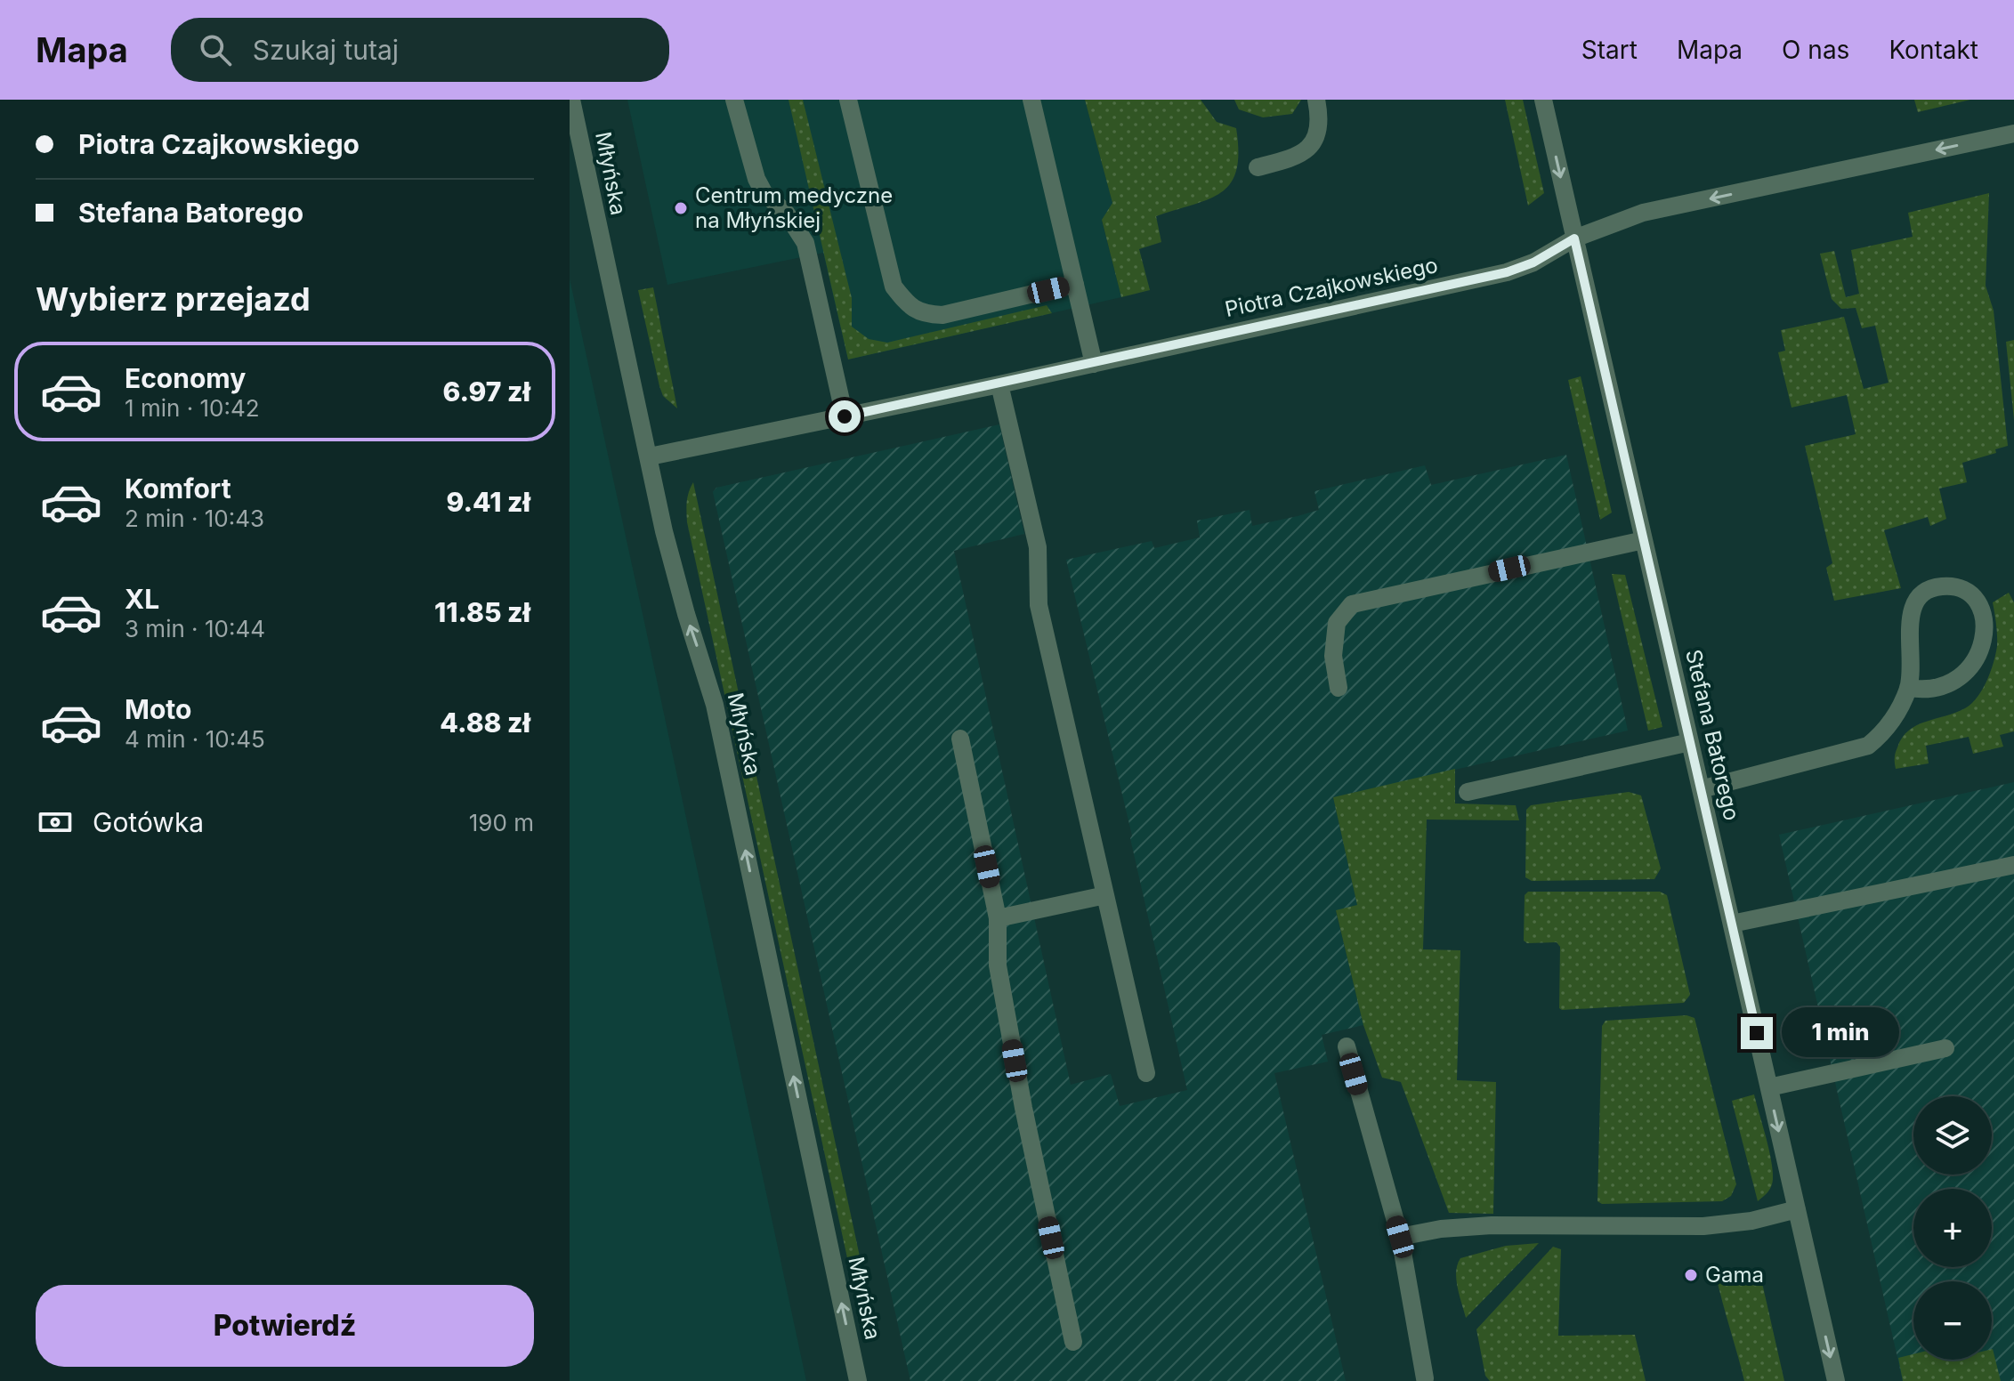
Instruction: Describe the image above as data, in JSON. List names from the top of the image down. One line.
{"streets":{"street":["Młyńska","Piotra Czajkowskiego","Stefana Batorego"]},"crossings":[["Młyńska","Piotra Czajkowskiego"],["Piotra Czajkowskiego","Stefana Batorego"]],"one_way":["Młyńska"],"places":["Centrum medyczne na Młyńskiej","Gama"],"page":{"header":"Mapa","search":"Szukaj tutaj","nav":["Start","Mapa","O nas","Kontakt"],"banner":["Piotra Czajkowskiego","Stefana Batorego"],"heading":"Wybierz przejazd","list":[{"name":"Economy","note":"1 min · 10:42","value":"6.97 zł"},{"name":"Komfort","note":"2 min · 10:43","value":"9.41 zł"},{"name":"XL","note":"3 min · 10:44","value":"11.85 zł"},{"name":"Moto","note":"4 min · 10:45","value":"4.88 zł"}],"pay":["Gotówka","190 m"],"bubble":"1 min","map_buttons":["+","−"],"buttons":"Potwierdź"}}
